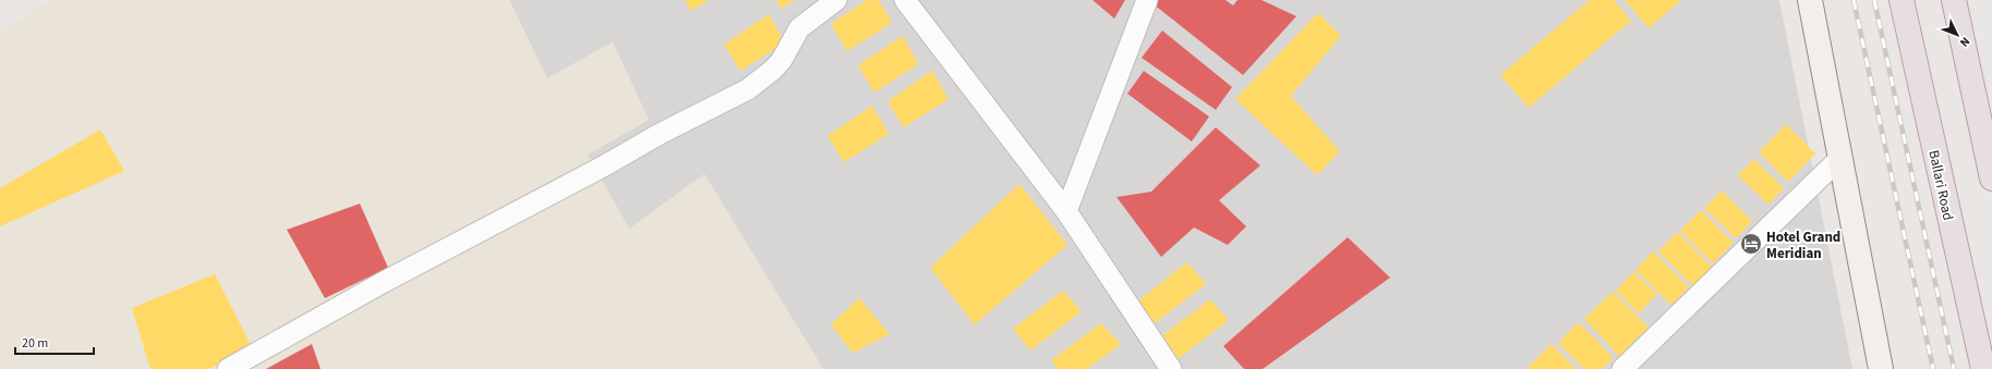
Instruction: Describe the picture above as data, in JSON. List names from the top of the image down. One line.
{"streets":{"highway":["Ballari Road"]},"places":{"hotel":["Hotel Grand Meridian"]},"scale_bar":"20 m","north":"bottom right"}
